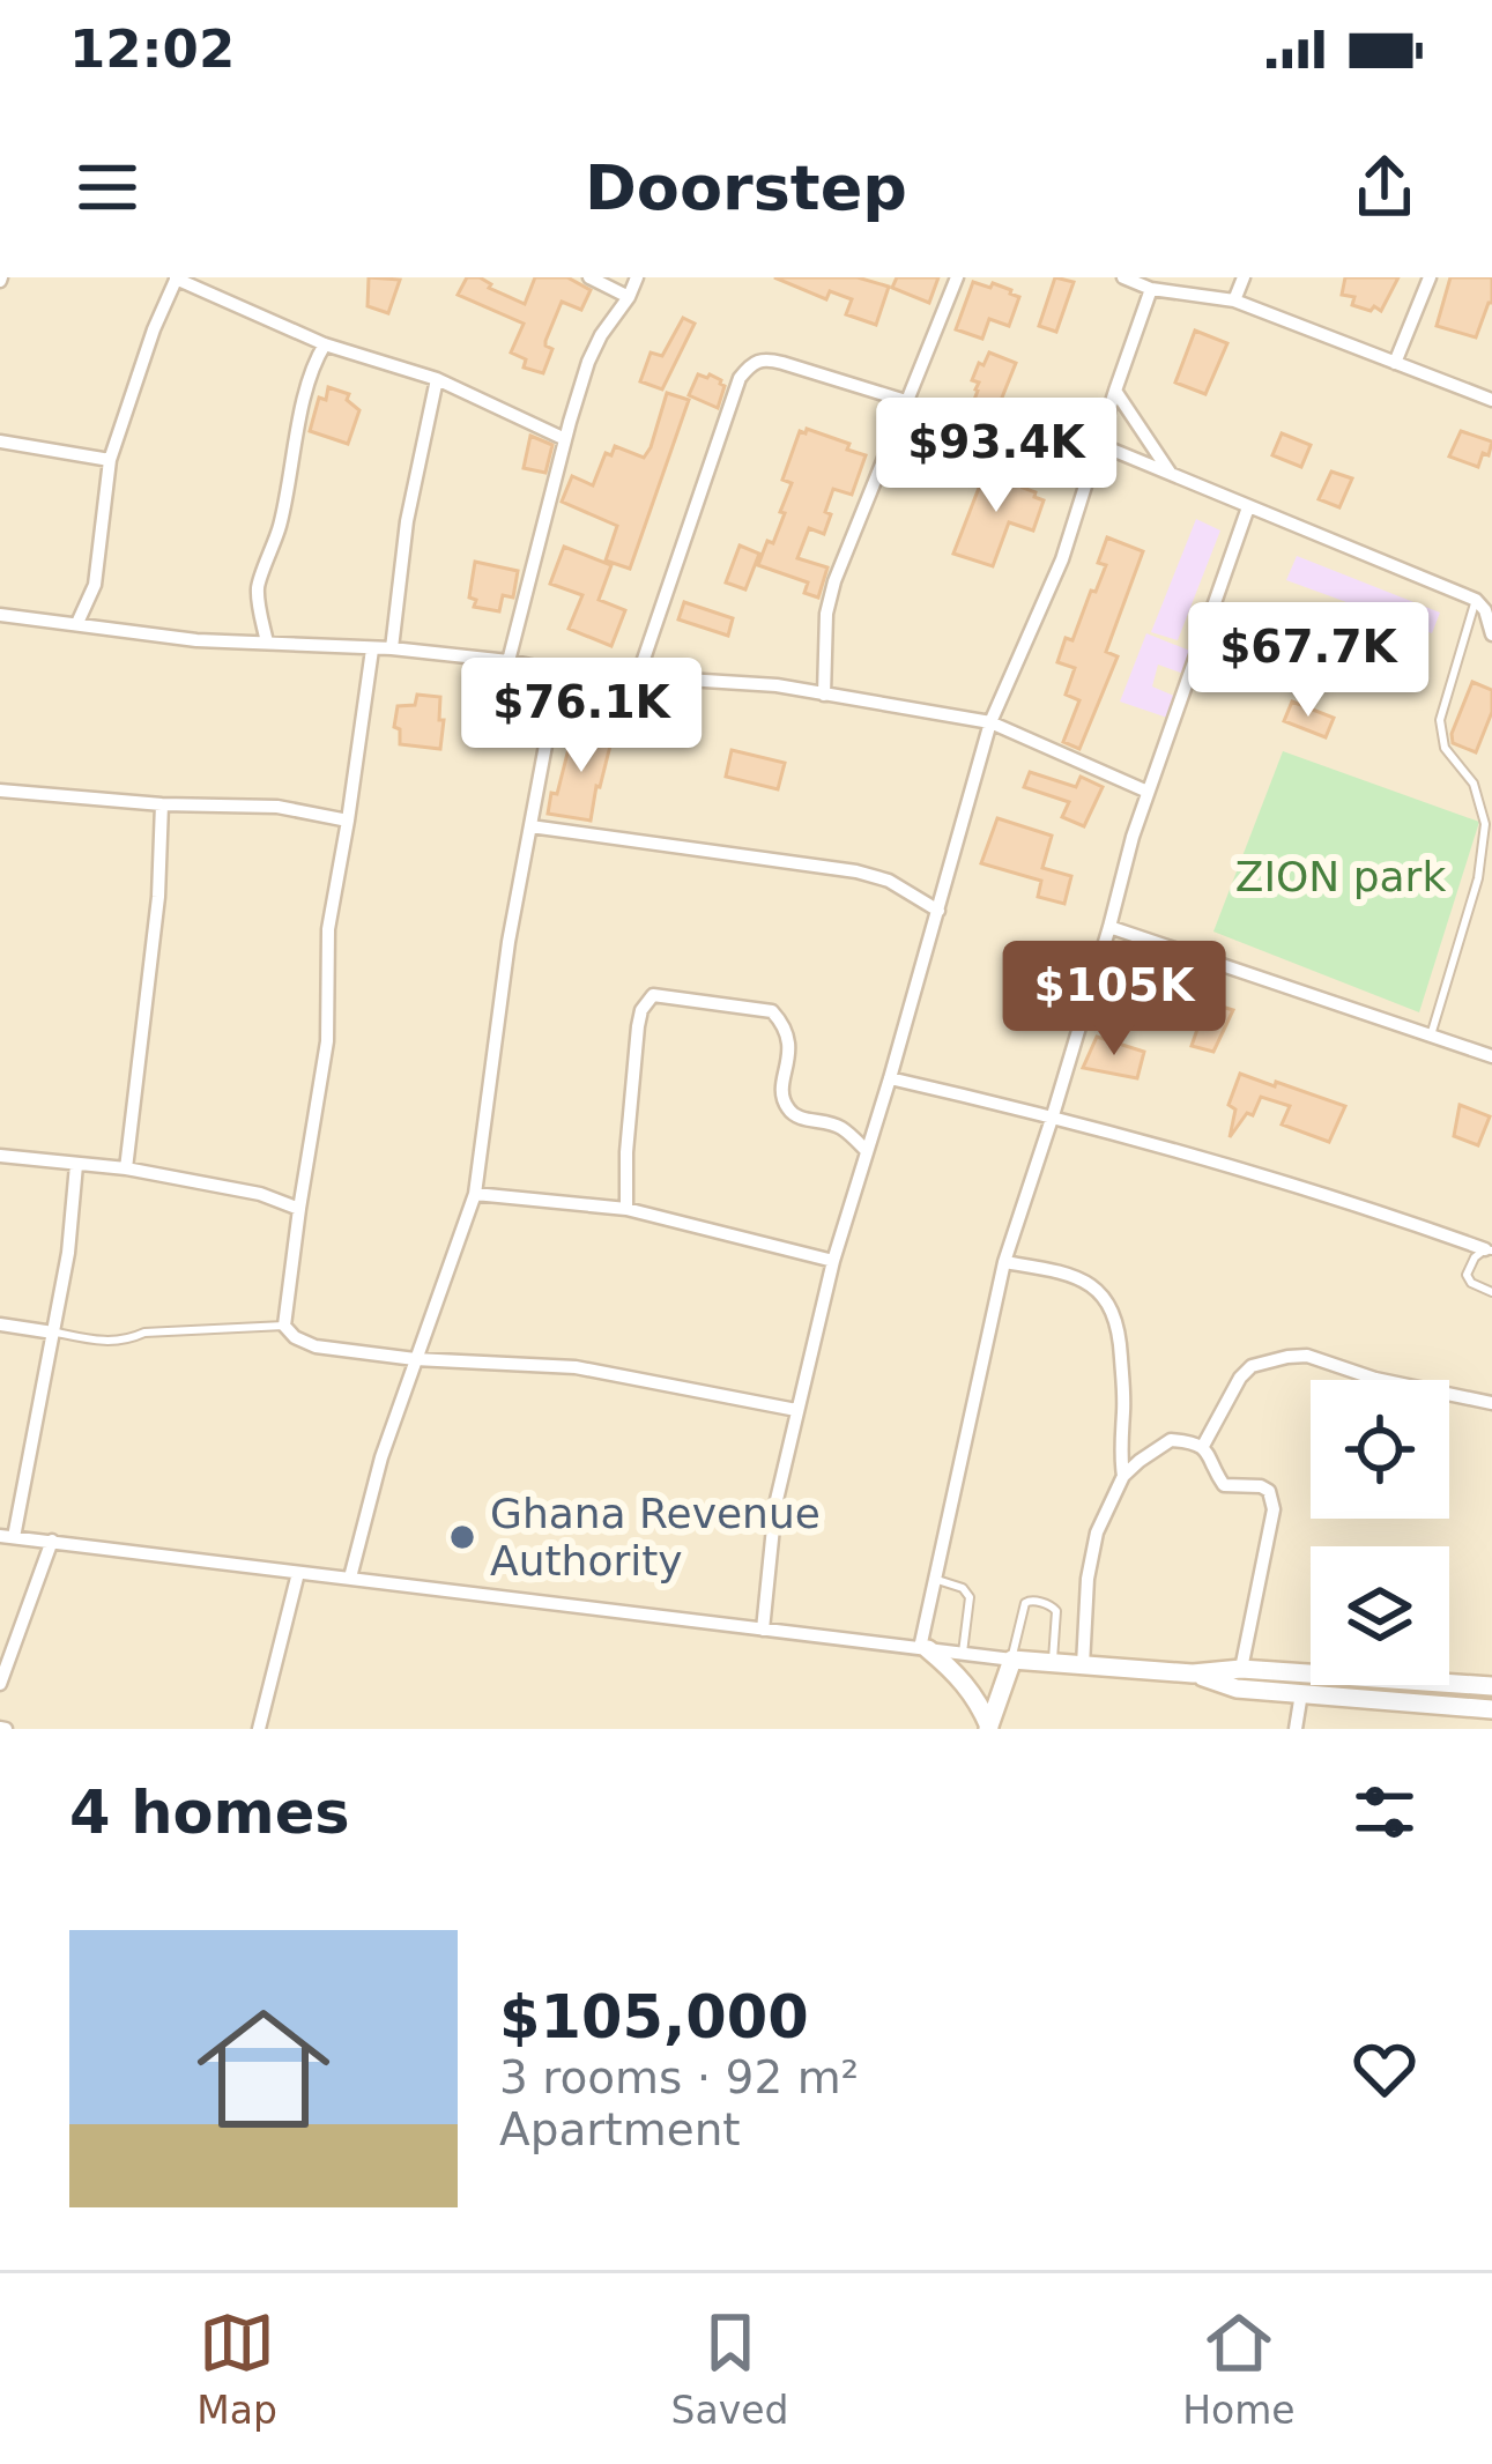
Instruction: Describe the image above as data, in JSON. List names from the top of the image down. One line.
{"parks":["ZION park"],"places":["Ghana Revenue Authority"],"page":{"status":"12:02","header":"Doorstep","price":["$93.4K","$67.7K","$76.1K","$105K"],"heading":"4 homes","list":[{"name":"$105,000","note":"3 rooms · 92 m² · Apartment"}],"tabs":["Map","Saved","Home"]}}
